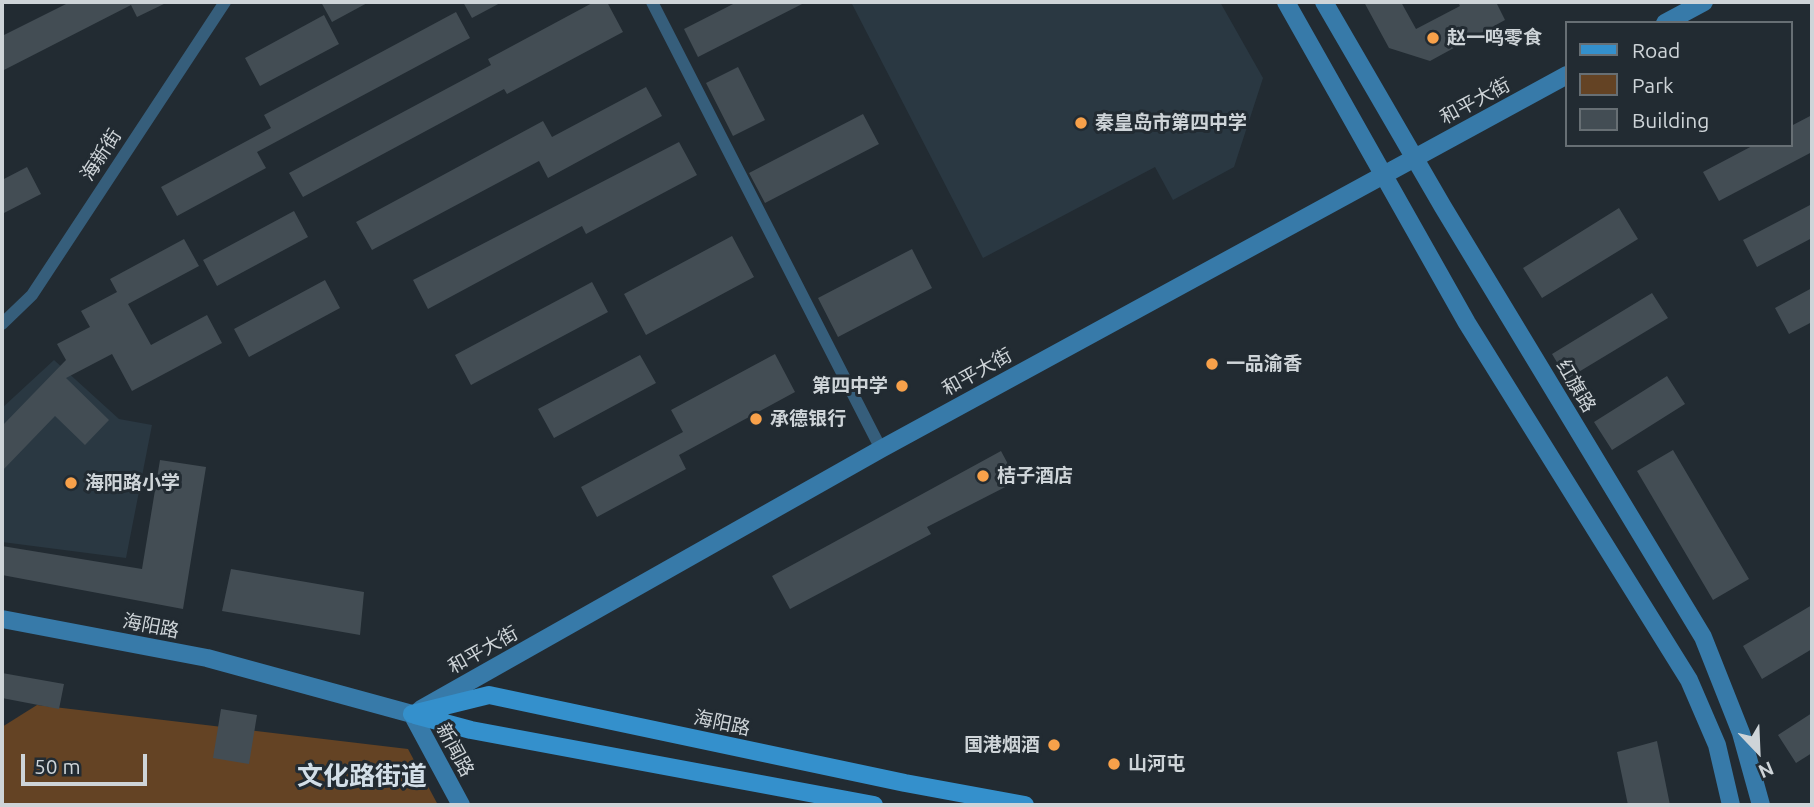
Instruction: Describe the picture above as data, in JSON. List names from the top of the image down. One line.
{"streets":{"main road":["和平大街","红旗路","海阳路","新闻路"],"street":["海新街"]},"crossings":[["和平大街","红旗路"],["和平大街","海阳路"],["和平大街","新闻路"],["海阳路","新闻路"]],"districts":["文化路街道"],"places":["赵一鸣零食","秦皇岛市第四中学","一品渝香","第四中学","承德银行","桔子酒店","海阳路小学","国港烟酒","山河屯"],"legend":["Road","Park","Building"],"scale_bar":"50 m","north":"bottom right"}
